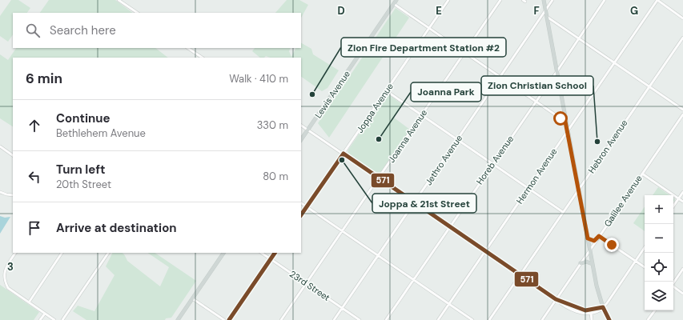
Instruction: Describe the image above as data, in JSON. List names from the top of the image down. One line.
{"streets":{"main road":["Lewis Avenue"],"street":["Joppa Avenue","Joanna Avenue","Hebron Avenue","Jethro Avenue","Horeb Avenue","Hermon Avenue","Galilee Avenue","23rd Street"]},"crossings":[["Joanna Avenue","23rd Street"],["Jethro Avenue","23rd Street"]],"places":["Zion Fire Department Station #2","Joanna Park","Zion Christian School","Joppa & 21st Street"],"lines":["transit line 571"],"page":{"search":"Search here","heading":["6 min","Walk · 410 m"],"list":[["Continue","Bethlehem Avenue","330 m"],["Turn left","20th Street","80 m"],"Arrive at destination"],"map_buttons":["+","−"]},"grid":{"columns":["D","E","F","G"],"rows":["3"]}}
